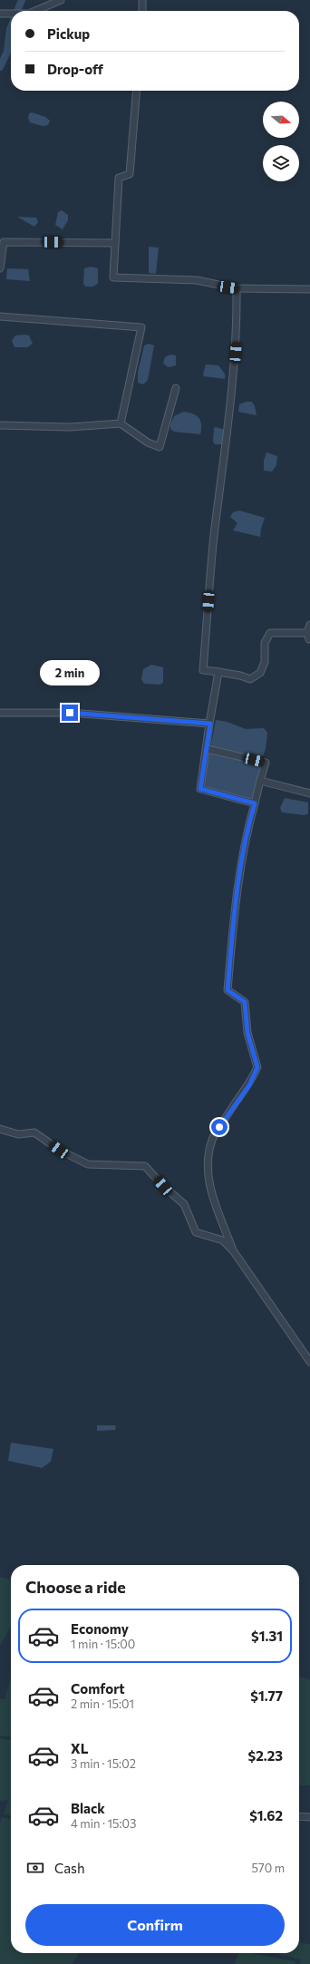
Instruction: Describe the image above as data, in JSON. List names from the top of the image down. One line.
{"north":"right","page":{"banner":["Pickup","Drop-off"],"bubble":"2 min","heading":"Choose a ride","list":[{"name":"Economy","note":"1 min · 15:00","value":"$1.31"},{"name":"Comfort","note":"2 min · 15:01","value":"$1.77"},{"name":"XL","note":"3 min · 15:02","value":"$2.23"},{"name":"Black","note":"4 min · 15:03","value":"$1.62"}],"pay":["Cash","570 m"],"buttons":"Confirm"}}
